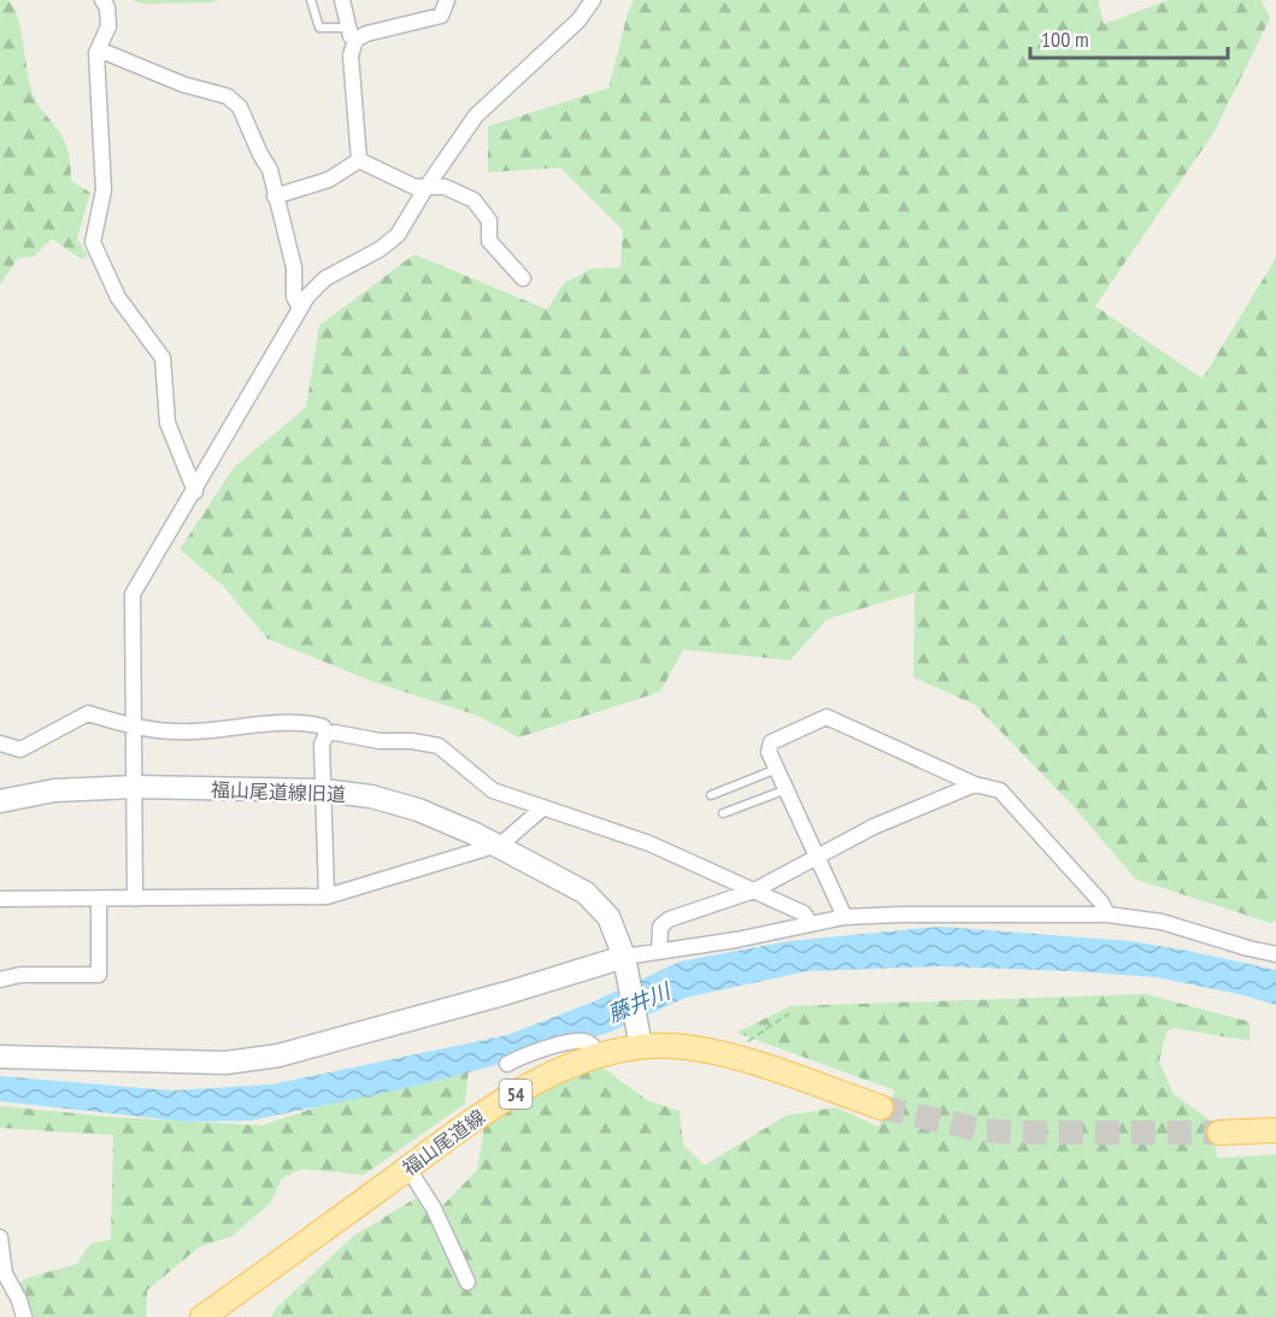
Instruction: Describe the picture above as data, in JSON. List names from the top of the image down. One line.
{"streets":{"main road":["54","福山尾道線"],"street":["福山尾道線旧道"]},"crossings":[["福山尾道線旧道","福山尾道線"]],"water":["藤井川"],"scale_bar":"100 m"}
